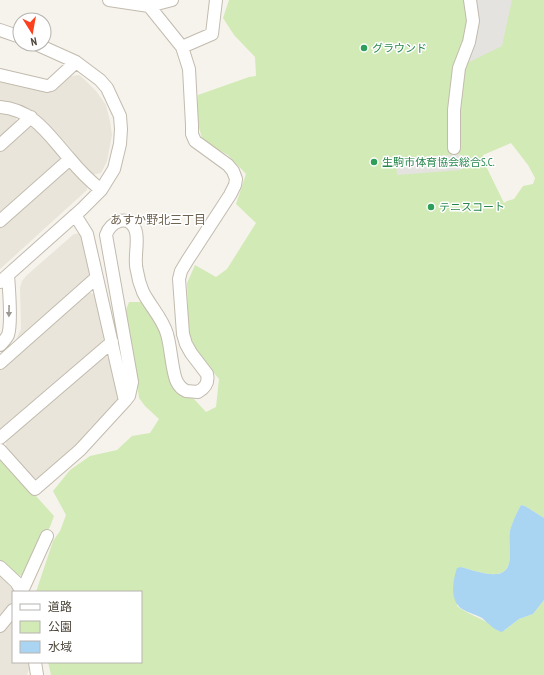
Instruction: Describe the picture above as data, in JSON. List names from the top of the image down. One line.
{"districts":["あすか野北三丁目"],"places":["グラウンド","生駒市体育協会総合S.C.","テニスコート"],"legend":["道路","公園","水域"],"north":"bottom"}
